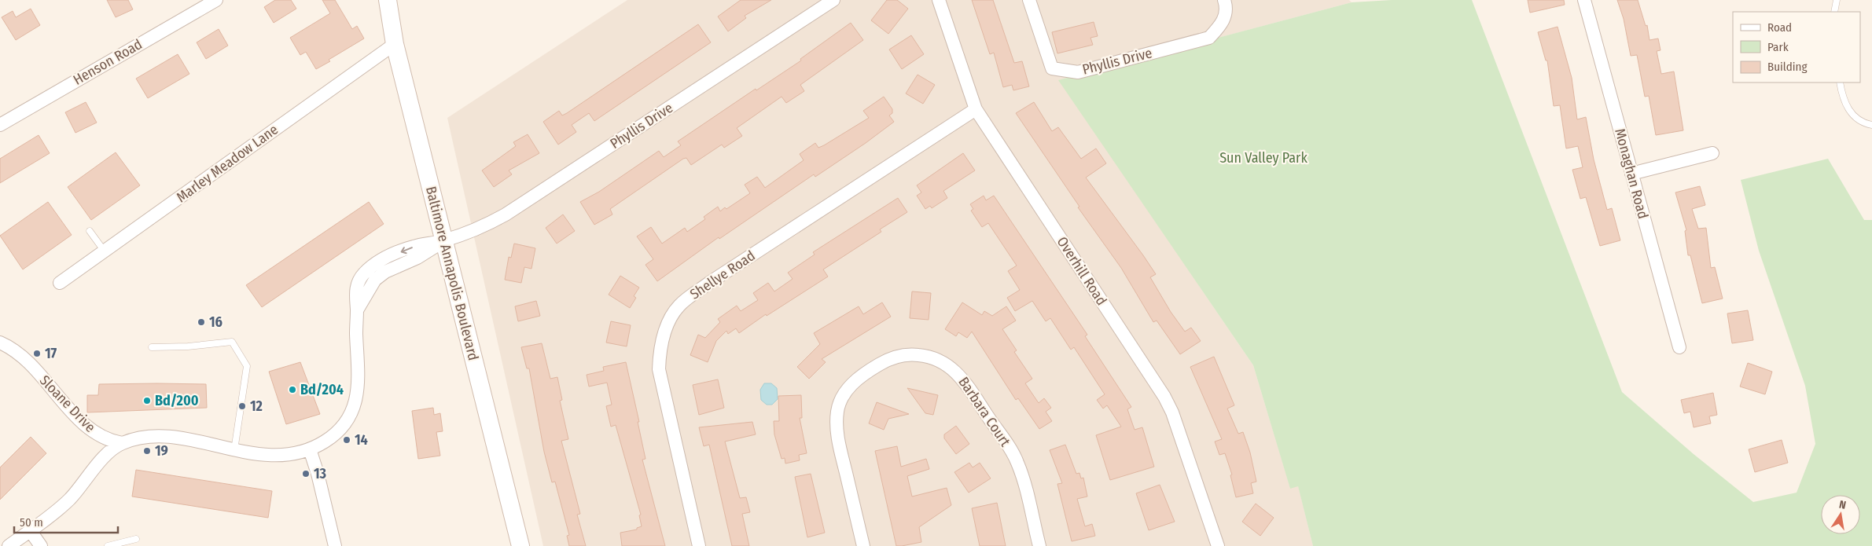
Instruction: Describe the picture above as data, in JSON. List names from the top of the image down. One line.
{"streets":{"main road":["Baltimore Annapolis Boulevard"],"street":["Phyllis Drive","Henson Road","Marley Meadow Lane","Monaghan Road","Overhill Road","Shellye Road","Sloane Drive","Barbara Court"]},"crossings":[["Phyllis Drive","Baltimore Annapolis Boulevard"],["Marley Meadow Lane","Baltimore Annapolis Boulevard"],["Overhill Road","Shellye Road"]],"parks":["Sun Valley Park"],"places":["16","17","Bd/204","Bd/200","12","14","19","13"],"legend":["Road","Park","Building"],"scale_bar":"50 m","north":"top"}
